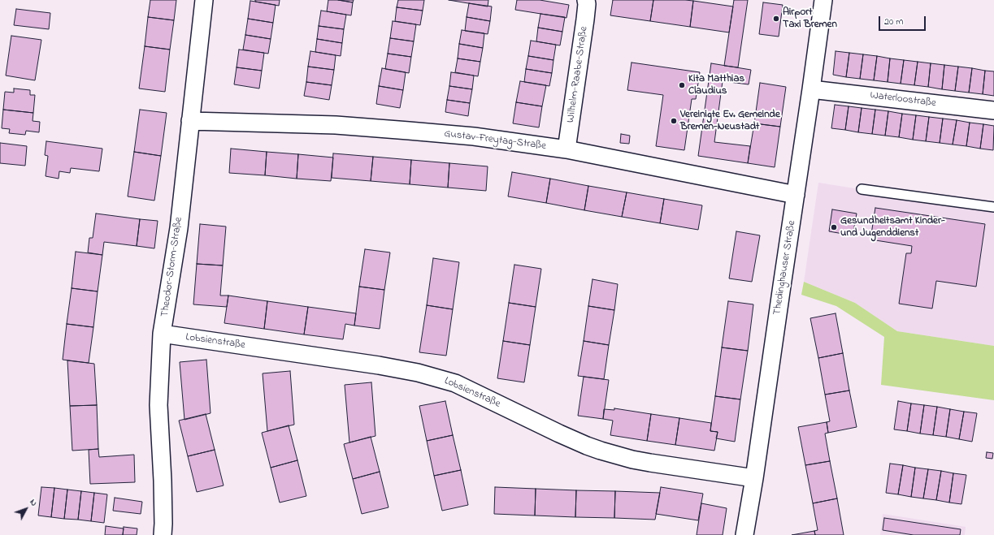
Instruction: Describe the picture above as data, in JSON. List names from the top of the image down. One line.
{"streets":{"street":["Wilhelm-Raabe-Straße","Waterloostraße","Gustav-Freytag-Straße","Theodor-Storm-Straße","Thedinghauser Straße","Lobsienstraße"]},"crossings":[["Wilhelm-Raabe-Straße","Gustav-Freytag-Straße"],["Waterloostraße","Thedinghauser Straße"],["Gustav-Freytag-Straße","Theodor-Storm-Straße"],["Gustav-Freytag-Straße","Thedinghauser Straße"],["Theodor-Storm-Straße","Lobsienstraße"],["Thedinghauser Straße","Lobsienstraße"]],"places":["Airport Taxi Bremen","Kita Matthias Claudius","Vereinigte Ev. Gemeinde Bremen-Neustadt","Gesundheitsamt Kinder- und Jugenddienst"],"scale_bar":"20 m","north":"top right"}
